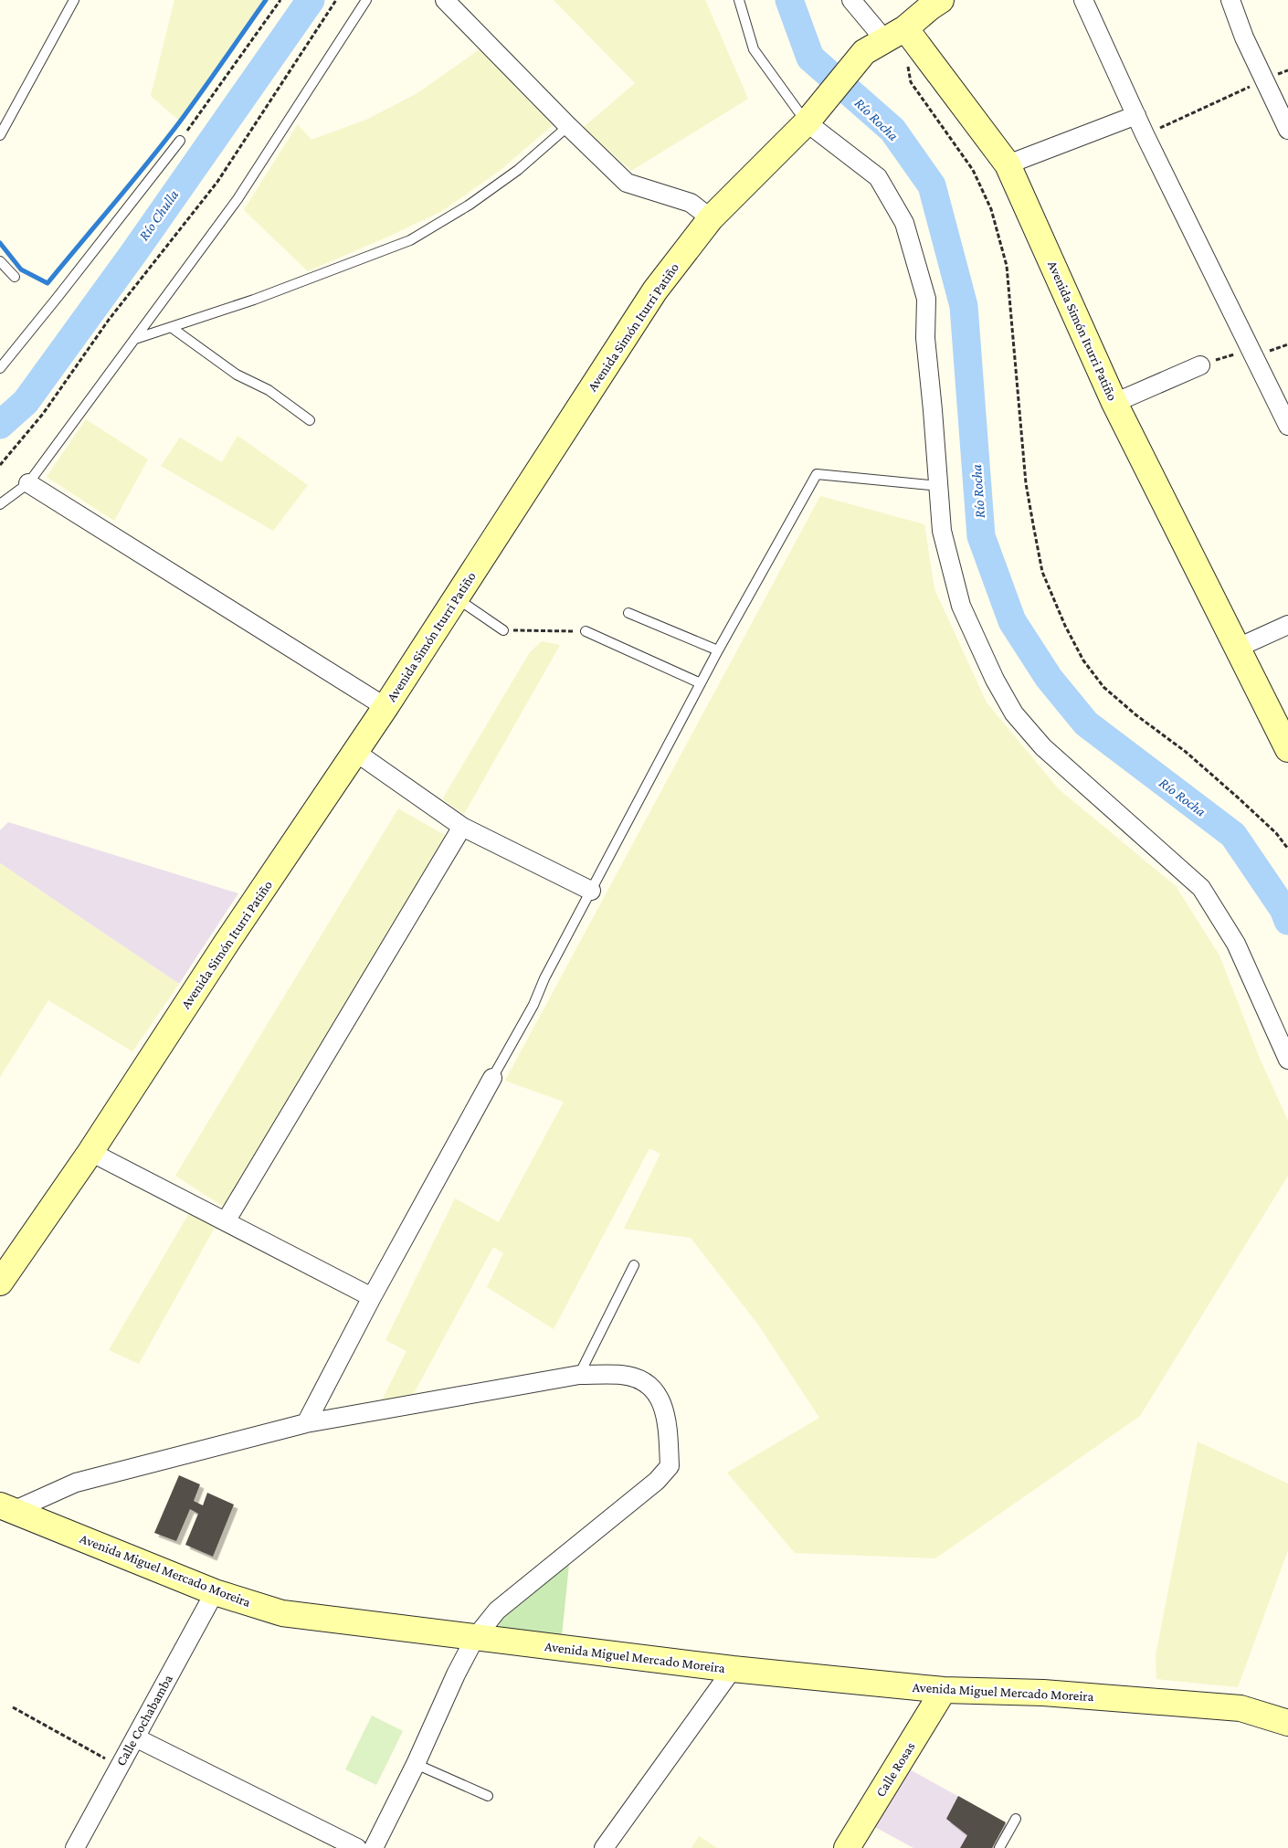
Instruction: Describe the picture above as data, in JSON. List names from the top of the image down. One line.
{"streets":{"street":["Avenida Simón Iturri Patiño","Avenida Miguel Mercado Moreira","Calle Cochabamba","Calle Rosas"]},"crossings":[["Avenida Miguel Mercado Moreira","Calle Cochabamba"],["Avenida Miguel Mercado Moreira","Calle Rosas"]],"water":["Río Rocha","Río Chulla"]}
